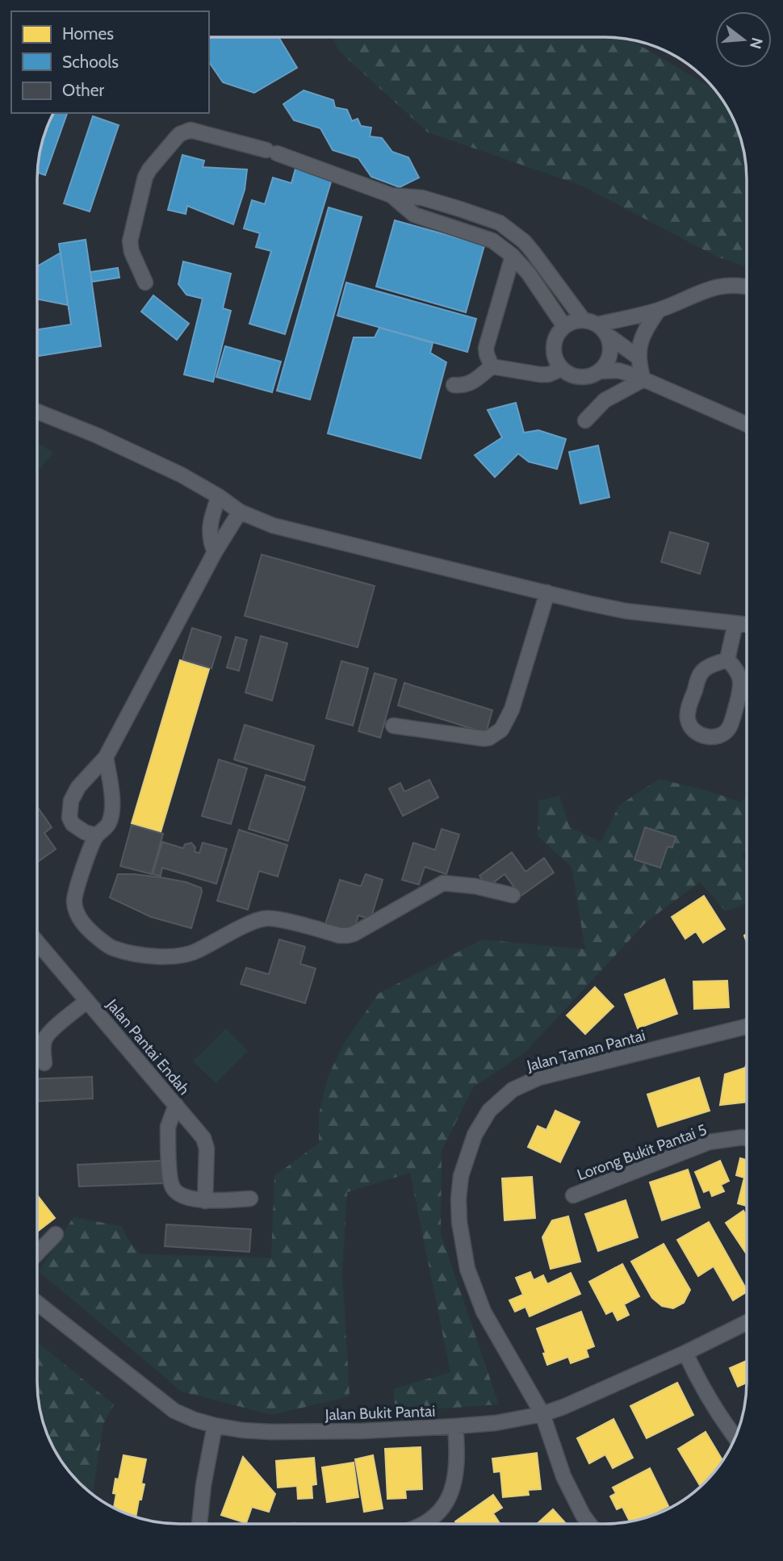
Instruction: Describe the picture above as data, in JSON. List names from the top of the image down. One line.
{"streets":{"street":["Jalan Pantai Endah","Jalan Taman Pantai","Lorong Bukit Pantai 5","Jalan Bukit Pantai"]},"crossings":[["Jalan Taman Pantai","Jalan Bukit Pantai"]],"legend":["Homes","Schools","Other"],"north":"right"}
